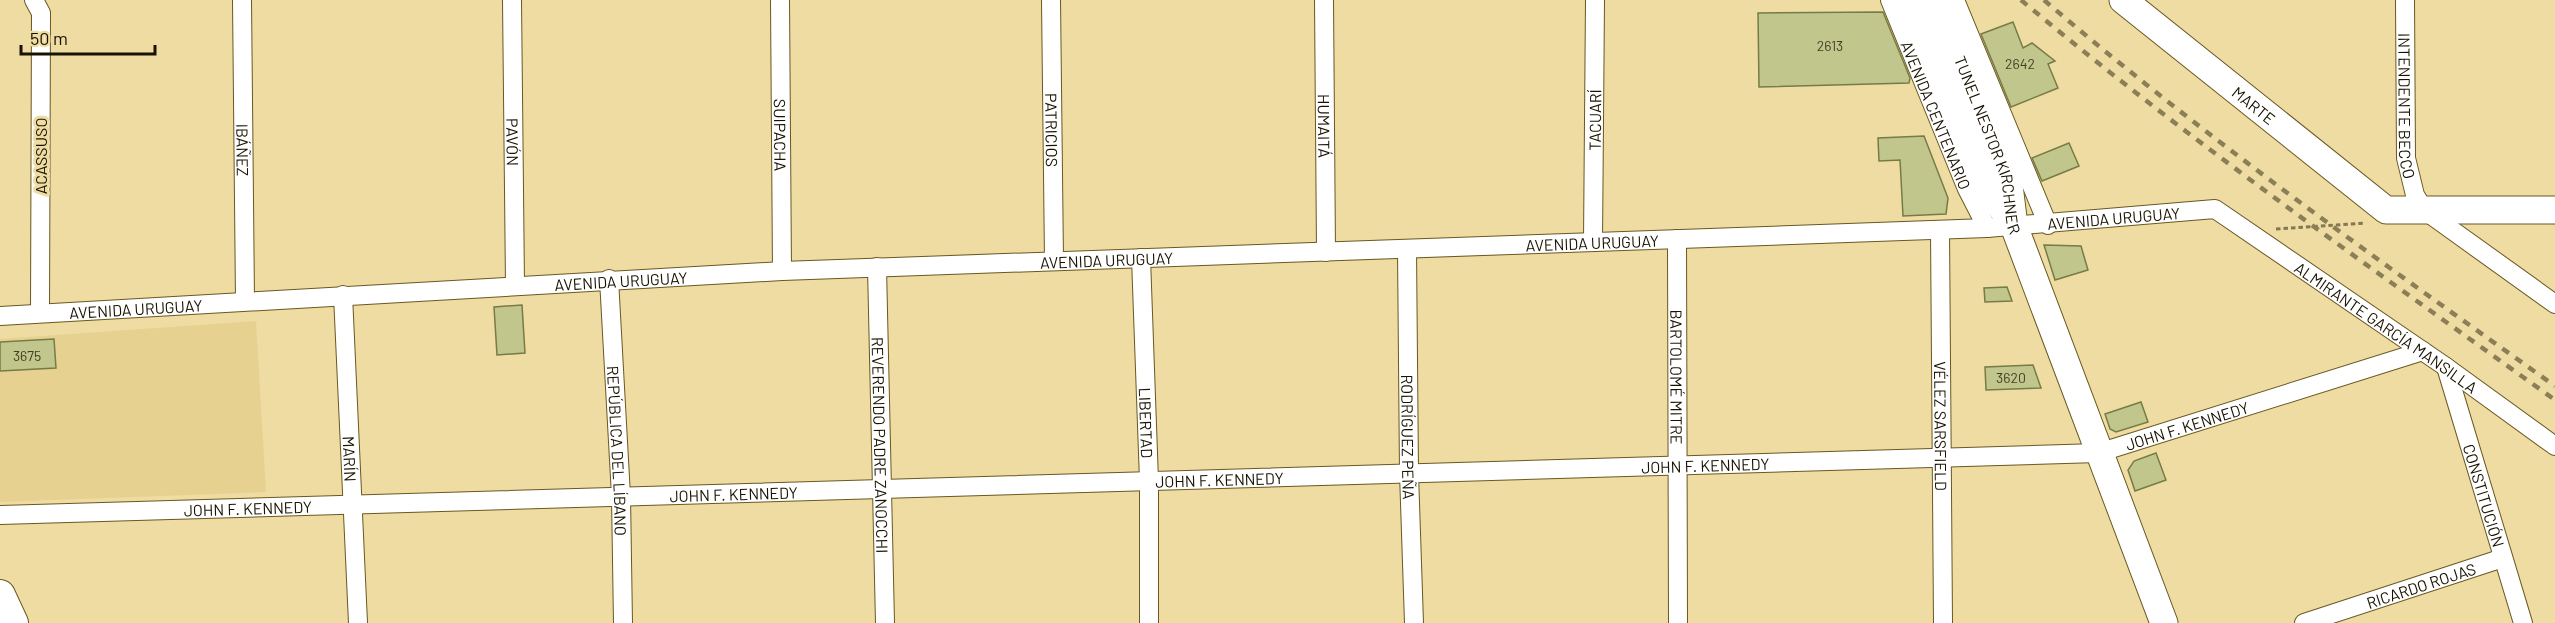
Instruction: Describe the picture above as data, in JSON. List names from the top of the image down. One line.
{"streets":{"main road":["MARTE","TUNEL NESTOR KIRCHNER"],"street":["INTENDENTE BECCO","AVENIDA CENTENARIO","TACUARÍ","HUMAITÁ","PATRICIOS","SUIPACHA","PAVÓN","IBÁÑEZ","ACASSUSO","AVENIDA URUGUAY","ALMIRANTE GARCÍA MANSILLA","BARTOLOMÉ MITRE","LIBERTAD","JOHN F. KENNEDY","VÉLEZ SARSFIELD","RODRÍGUEZ PEÑA","REVERENDO PADRE ZANOCCHI","REPÚBLICA DEL LÍBANO","MARÍN","CONSTITUCIÓN","RICARDO ROJAS"]},"crossings":[["AVENIDA CENTENARIO","AVENIDA URUGUAY"],["TACUARÍ","AVENIDA URUGUAY"],["HUMAITÁ","AVENIDA URUGUAY"],["PATRICIOS","AVENIDA URUGUAY"],["TUNEL NESTOR KIRCHNER","AVENIDA URUGUAY"],["SUIPACHA","AVENIDA URUGUAY"],["PAVÓN","AVENIDA URUGUAY"],["IBÁÑEZ","AVENIDA URUGUAY"],["ACASSUSO","AVENIDA URUGUAY"],["AVENIDA URUGUAY","ALMIRANTE GARCÍA MANSILLA"],["AVENIDA URUGUAY","BARTOLOMÉ MITRE"],["AVENIDA URUGUAY","LIBERTAD"],["AVENIDA URUGUAY","VÉLEZ SARSFIELD"],["AVENIDA URUGUAY","RODRÍGUEZ PEÑA"],["AVENIDA URUGUAY","REVERENDO PADRE ZANOCCHI"],["AVENIDA URUGUAY","REPÚBLICA DEL LÍBANO"],["AVENIDA URUGUAY","MARÍN"],["ALMIRANTE GARCÍA MANSILLA","JOHN F. KENNEDY"],["ALMIRANTE GARCÍA MANSILLA","CONSTITUCIÓN"],["BARTOLOMÉ MITRE","JOHN F. KENNEDY"],["LIBERTAD","JOHN F. KENNEDY"],["JOHN F. KENNEDY","VÉLEZ SARSFIELD"],["JOHN F. KENNEDY","RODRÍGUEZ PEÑA"],["JOHN F. KENNEDY","REVERENDO PADRE ZANOCCHI"],["JOHN F. KENNEDY","REPÚBLICA DEL LÍBANO"],["JOHN F. KENNEDY","MARÍN"],["CONSTITUCIÓN","RICARDO ROJAS"]],"house_numbers":["2613","2642","3675","3620"],"scale_bar":"50 m"}
